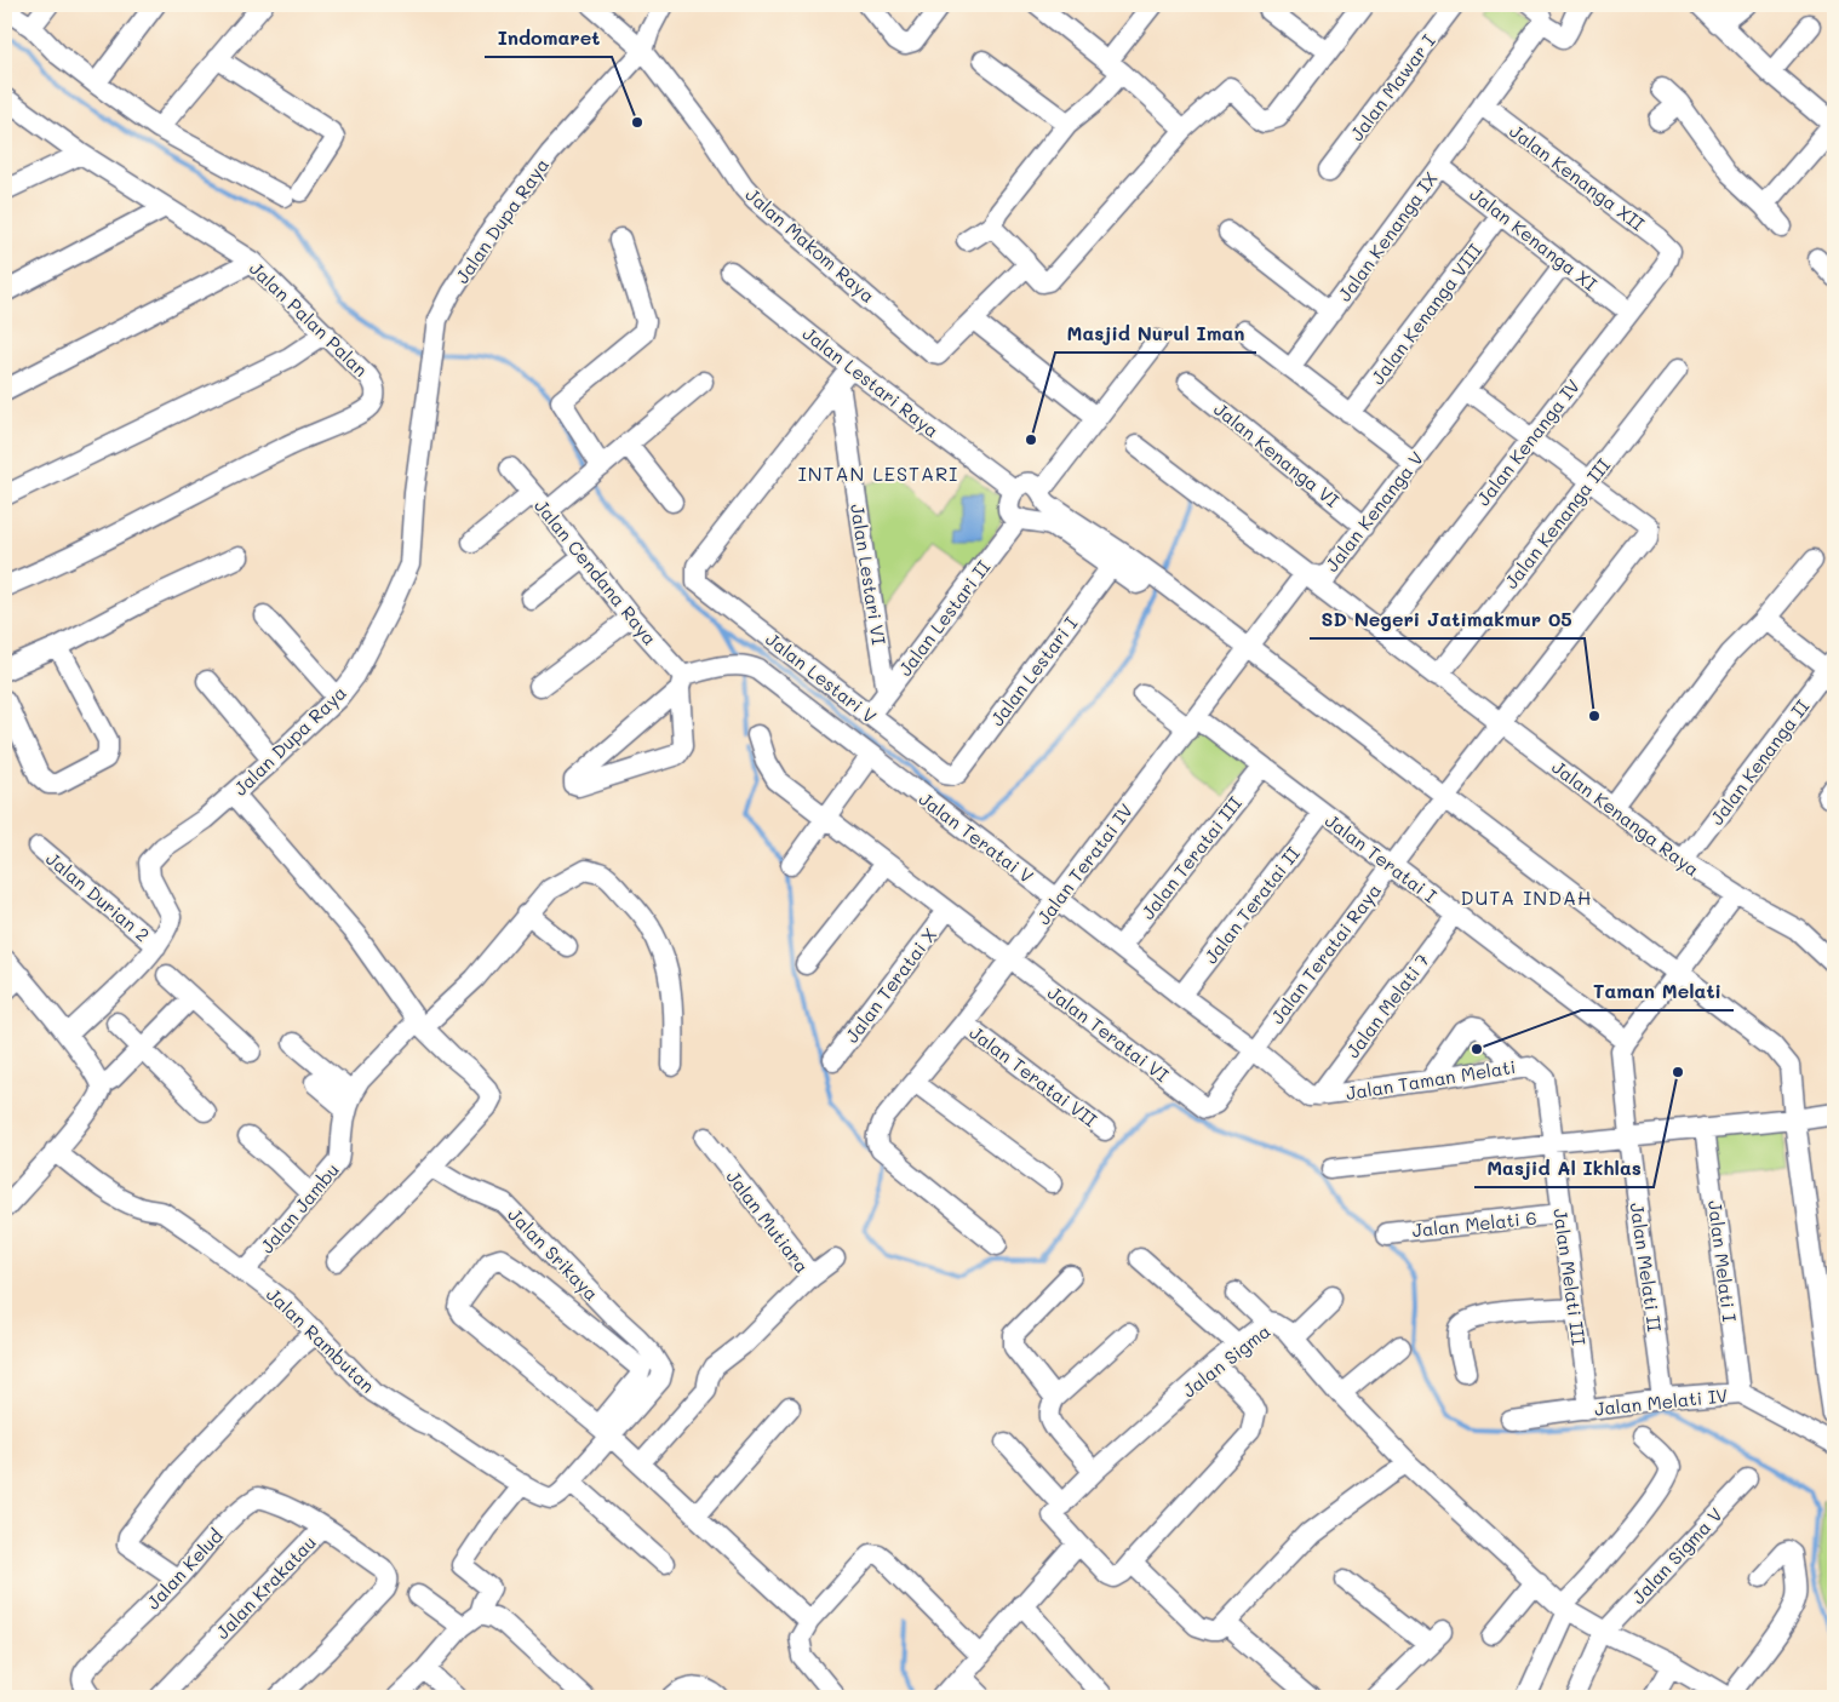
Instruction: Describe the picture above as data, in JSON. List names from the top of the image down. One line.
{"streets":{"street":["Jalan Mawar I","Jalan Kenanga XII","Jalan Dupa Raya","Jalan Kenanga IX","Jalan Kenanga XI","Jalan Makom Raya","Jalan Kenanga VIII","Jalan Palan Palan","Jalan Lestari Raya","Jalan Kenanga IV","Jalan Kenanga VI","Jalan Kenanga V","Jalan Kenanga III","Jalan Cendana Raya","Jalan Lestari VI","Jalan Lestari II","Jalan Lestari I","Jalan Lestari V","Jalan Kenanga II","Jalan Kenanga Raya","Jalan Teratai V","Jalan Teratai III","Jalan Teratai I","Jalan Teratai IV","Jalan Durian 2","Jalan Teratai II","Jalan Teratai Raya","Jalan Teratai X","Jalan Melati 7","Jalan Teratai VI","Jalan Teratai VII","Jalan Taman Melati","Jalan Jambu","Jalan Mutiara","Jalan Melati 6","Jalan Srikaya","Jalan Melati I","Jalan Melati II","Jalan Melati III","Jalan Rambutan","Jalan Sigma","Jalan Melati IV","Jalan Sigma V","Jalan Kelud","Jalan Krakatau"]},"crossings":[["Jalan Kenanga XII","Jalan Kenanga IX"],["Jalan Kenanga XII","Jalan Kenanga IV"],["Jalan Dupa Raya","Jalan Makom Raya"],["Jalan Dupa Raya","Jalan Durian 2"],["Jalan Kenanga IX","Jalan Kenanga XI"],["Jalan Kenanga XI","Jalan Kenanga VIII"],["Jalan Kenanga XI","Jalan Kenanga IV"],["Jalan Kenanga XI","Jalan Kenanga V"],["Jalan Lestari Raya","Jalan Lestari VI"],["Jalan Lestari Raya","Jalan Lestari V"],["Jalan Kenanga IV","Jalan Kenanga Raya"],["Jalan Kenanga VI","Jalan Kenanga V"],["Jalan Kenanga V","Jalan Kenanga Raya"],["Jalan Kenanga V","Jalan Teratai IV"],["Jalan Kenanga III","Jalan Kenanga Raya"],["Jalan Kenanga III","Jalan Teratai Raya"],["Jalan Cendana Raya","Jalan Teratai V"],["Jalan Lestari VI","Jalan Lestari II"],["Jalan Lestari VI","Jalan Lestari V"],["Jalan Lestari II","Jalan Lestari V"],["Jalan Lestari I","Jalan Lestari V"],["Jalan Kenanga II","Jalan Kenanga Raya"],["Jalan Kenanga Raya","Jalan Teratai IV"],["Jalan Kenanga Raya","Jalan Teratai Raya"],["Jalan Teratai V","Jalan Teratai III"],["Jalan Teratai V","Jalan Teratai IV"],["Jalan Teratai V","Jalan Teratai II"],["Jalan Teratai V","Jalan Teratai Raya"],["Jalan Teratai V","Jalan Melati 7"],["Jalan Teratai V","Jalan Taman Melati"],["Jalan Teratai III","Jalan Teratai I"],["Jalan Teratai I","Jalan Teratai IV"],["Jalan Teratai I","Jalan Teratai II"],["Jalan Teratai I","Jalan Teratai Raya"],["Jalan Teratai I","Jalan Melati 7"],["Jalan Teratai IV","Jalan Teratai VI"],["Jalan Teratai IV","Jalan Teratai VII"],["Jalan Teratai Raya","Jalan Teratai VI"],["Jalan Teratai X","Jalan Teratai VI"],["Jalan Melati 7","Jalan Taman Melati"],["Jalan Taman Melati","Jalan Melati III"],["Jalan Jambu","Jalan Rambutan"],["Jalan Melati 6","Jalan Melati III"],["Jalan Srikaya","Jalan Rambutan"],["Jalan Melati I","Jalan Melati IV"],["Jalan Melati II","Jalan Melati IV"],["Jalan Melati III","Jalan Melati IV"],["Jalan Sigma","Jalan Sigma V"],["Jalan Kelud","Jalan Krakatau"]],"districts":["INTAN LESTARI","DUTA INDAH"],"places":["Indomaret","Masjid Nurul Iman","SD Negeri Jatimakmur 05","Taman Melati","Masjid Al Ikhlas"]}
